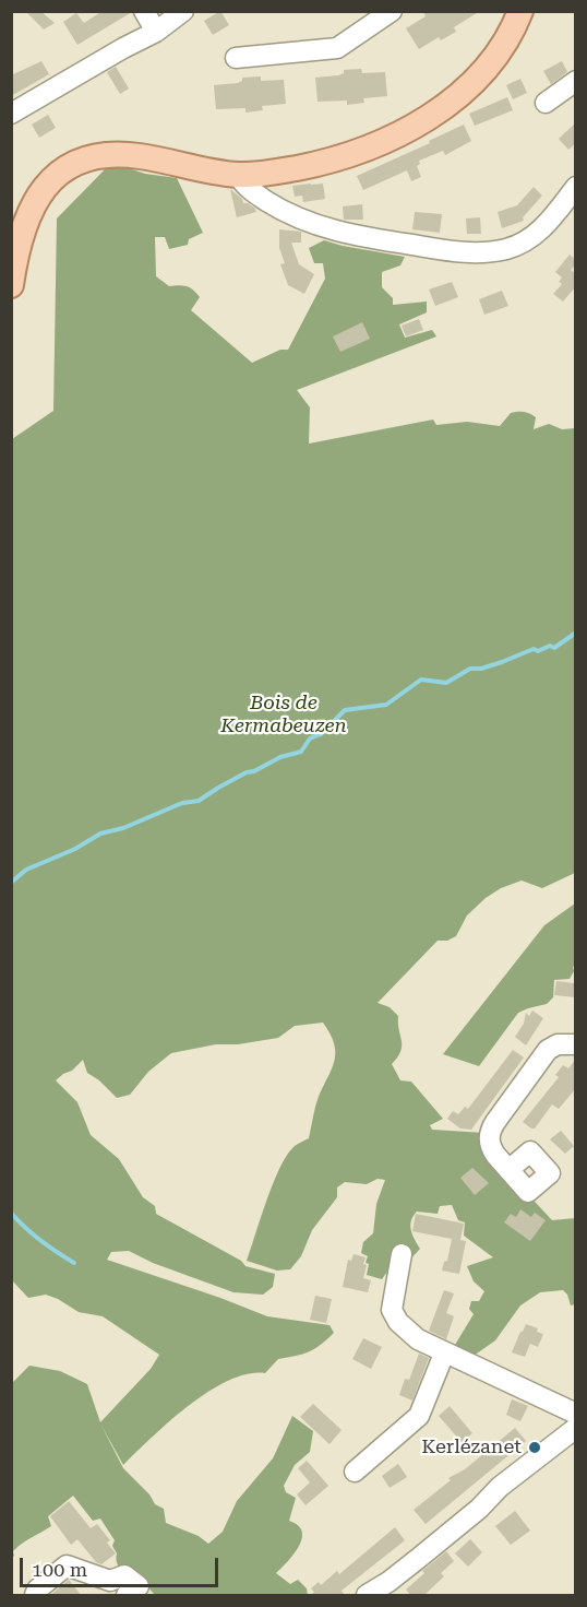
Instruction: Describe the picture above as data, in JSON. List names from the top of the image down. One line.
{"parks":["Bois de Kermabeuzen"],"places":["Kerlézanet"],"scale_bar":"100 m"}
